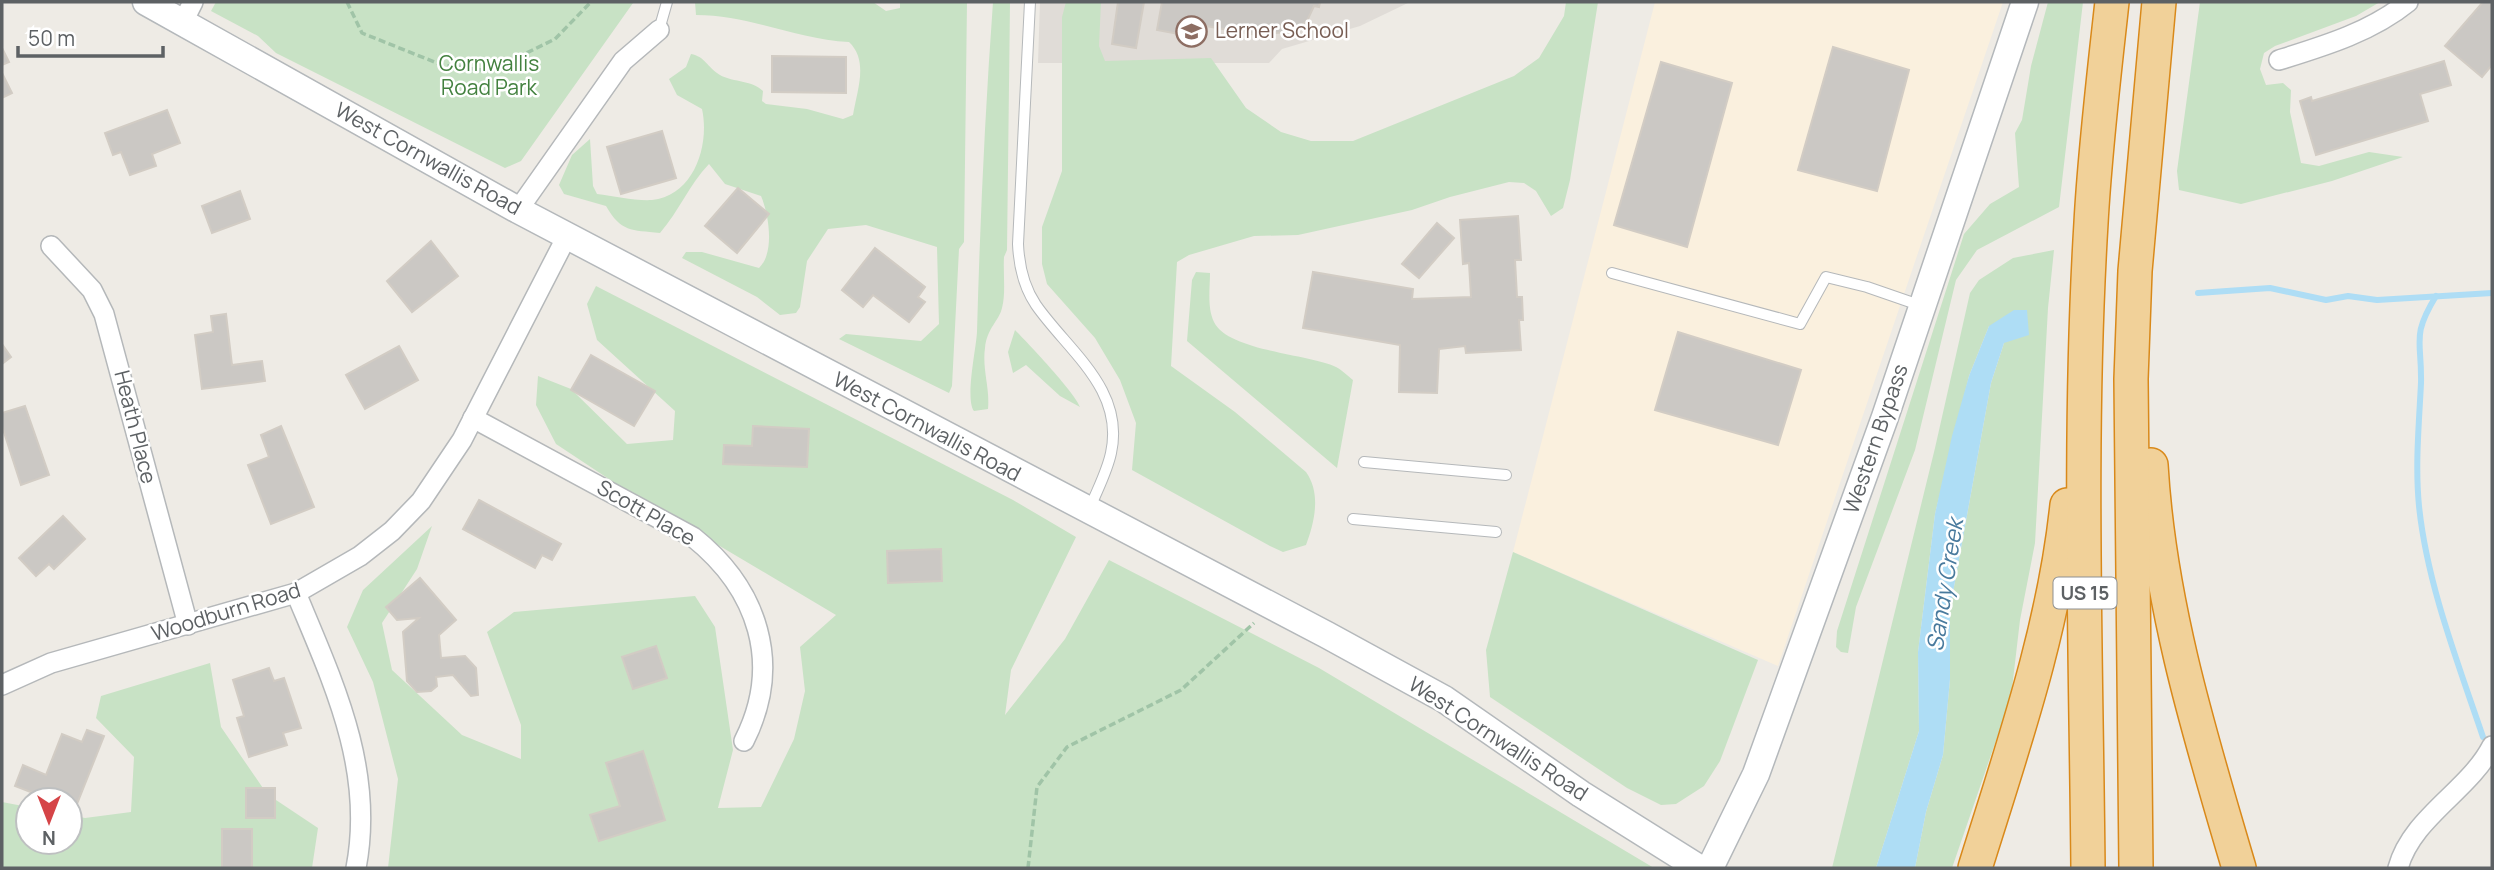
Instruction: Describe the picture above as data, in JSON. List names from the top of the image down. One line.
{"streets":{"highway":["US 15"],"street":["West Cornwallis Road","Heath Place","Western Bypass","Scott Place","Woodburn Road"]},"crossings":[["West Cornwallis Road","Woodburn Road"],["Heath Place","Woodburn Road"],["Scott Place","Woodburn Road"]],"water":["Sandy Creek"],"parks":["Cornwallis Road Park"],"places":{"school or university":["Lerner School"]},"scale_bar":"50 m","north":"bottom"}
